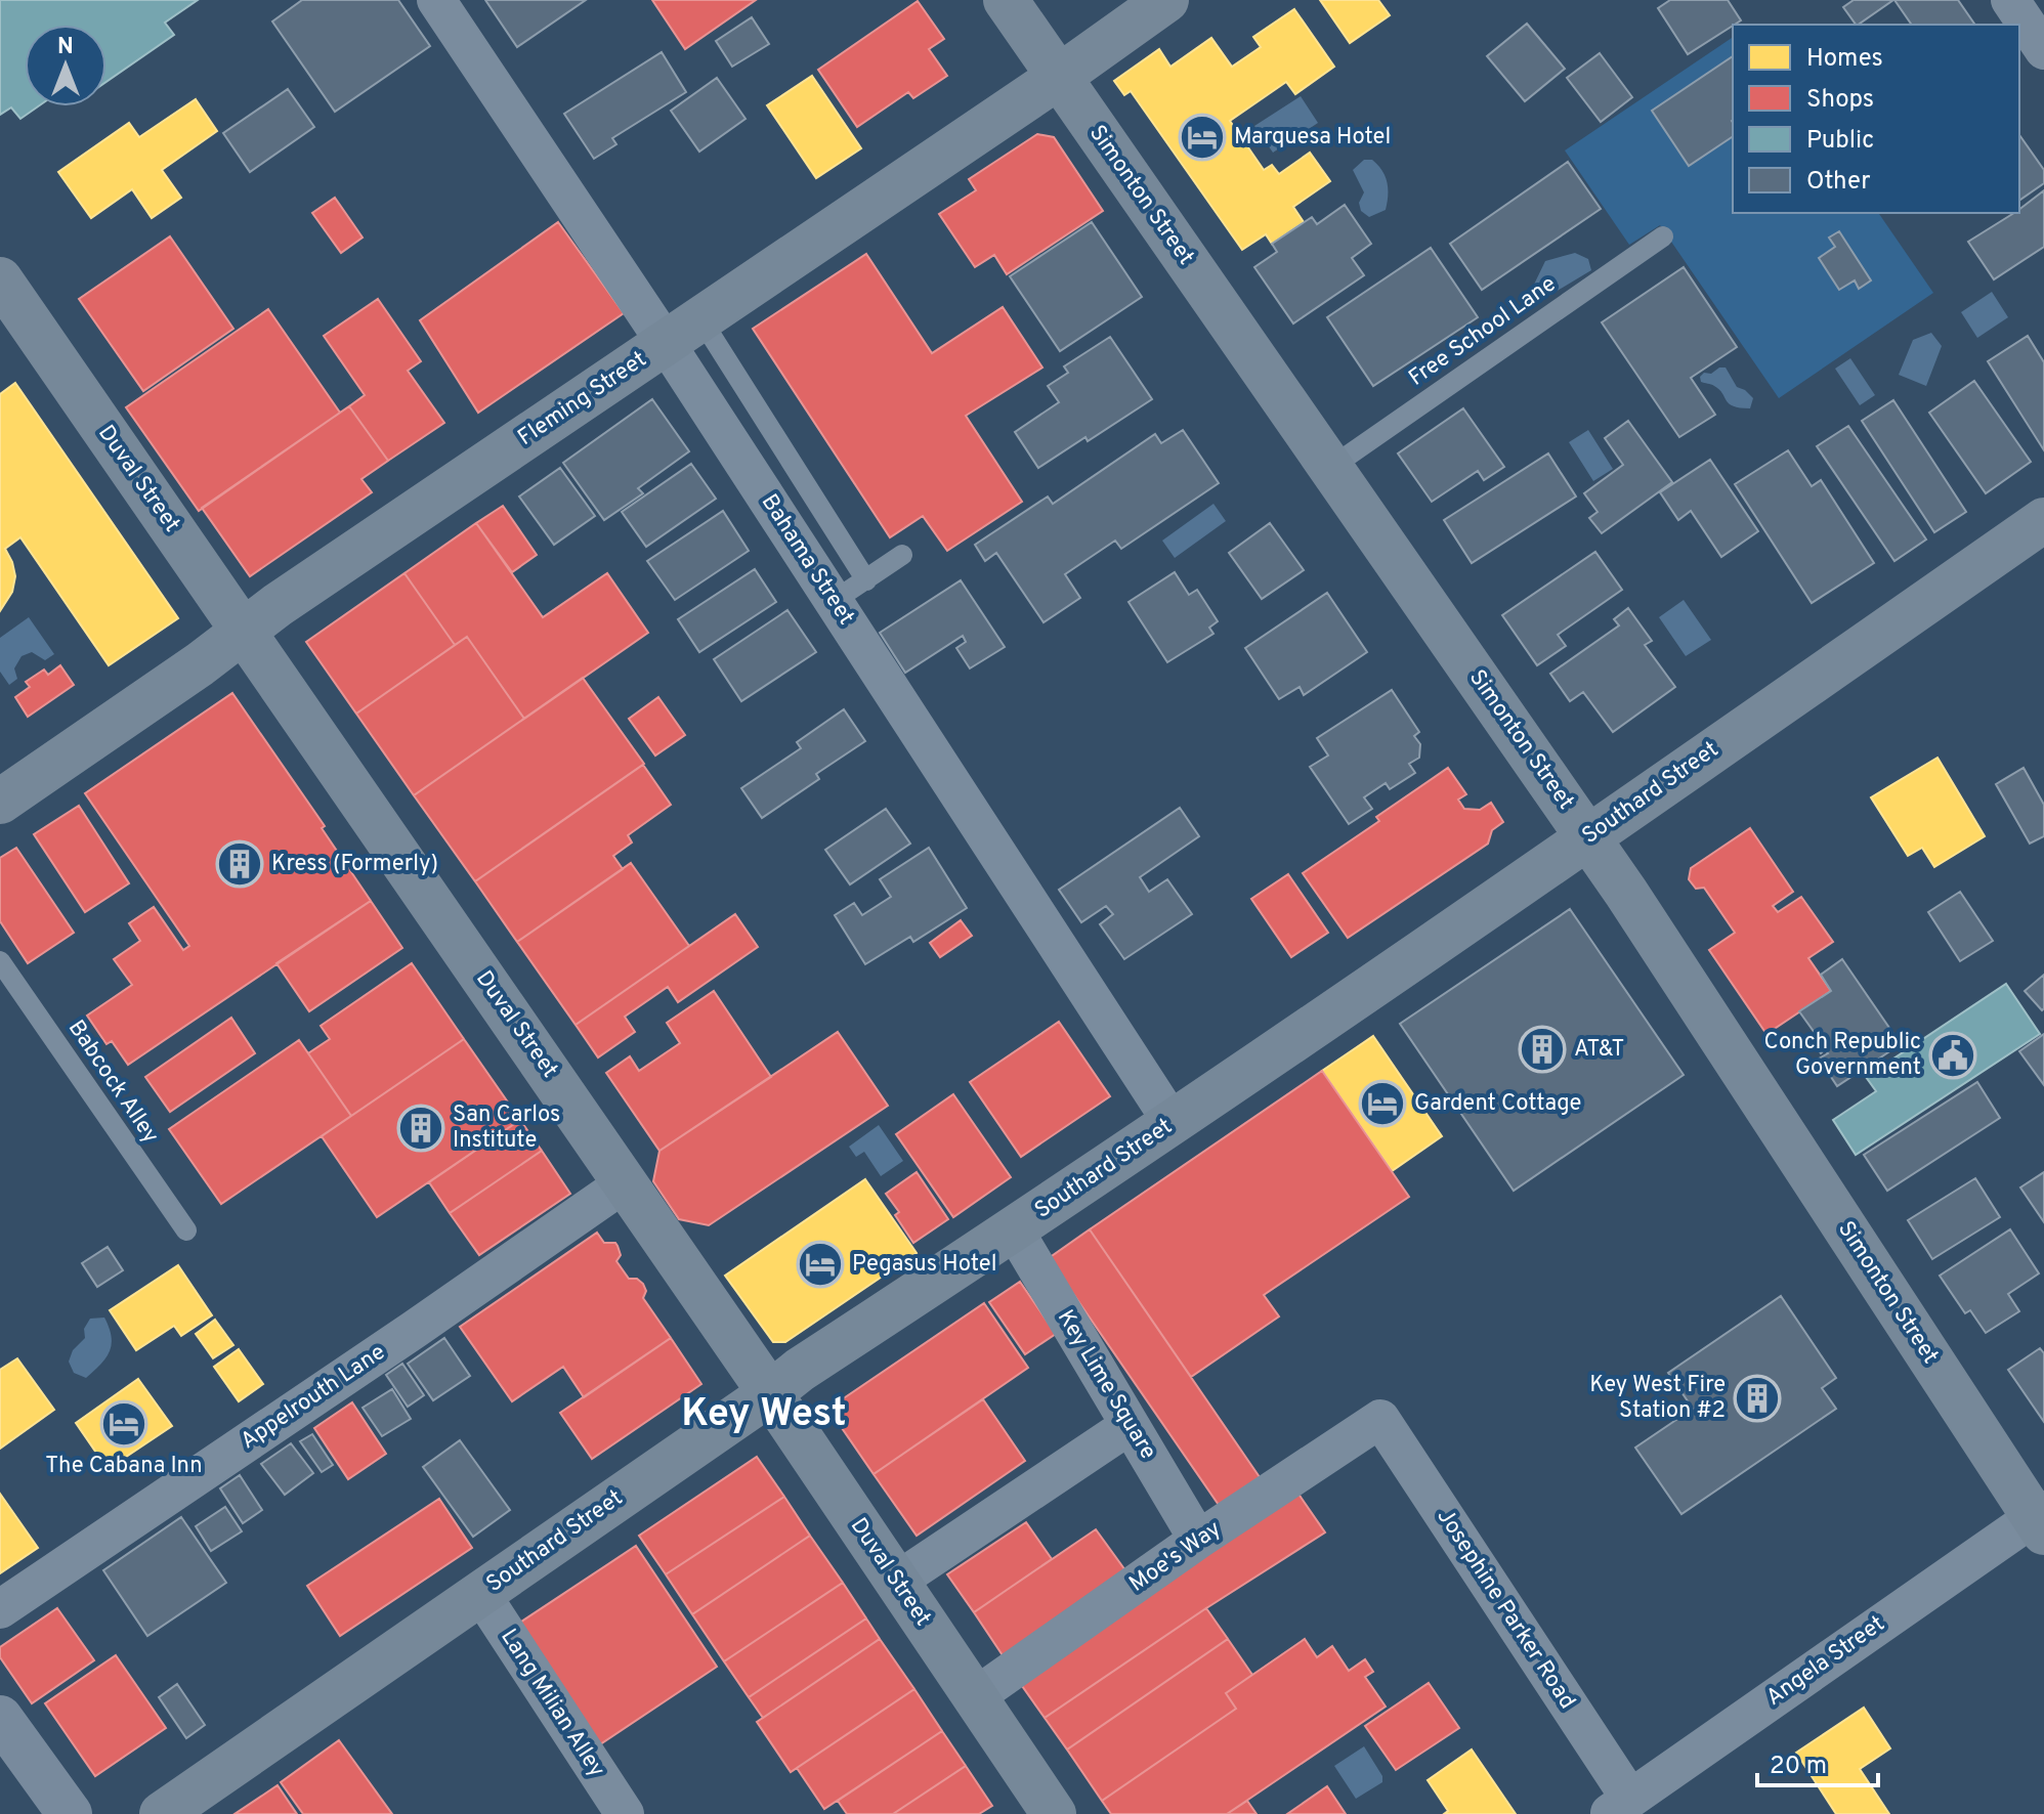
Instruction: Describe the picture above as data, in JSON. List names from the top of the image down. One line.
{"streets":{"street":["Simonton Street","Fleming Street","Duval Street","Bahama Street","Southard Street","Key Lime Square","Appelrouth Lane","Moe's Way","Josephine Parker Road","Angela Street","Lang Milian Alley"],"lane":["Free School Lane","Babcock Alley"]},"crossings":[["Simonton Street","Free School Lane"],["Simonton Street","Fleming Street"],["Simonton Street","Southard Street"],["Simonton Street","Angela Street"],["Fleming Street","Duval Street"],["Fleming Street","Bahama Street"],["Duval Street","Southard Street"],["Duval Street","Appelrouth Lane"],["Duval Street","Moe's Way"],["Bahama Street","Southard Street"],["Southard Street","Key Lime Square"],["Southard Street","Lang Milian Alley"],["Key Lime Square","Moe's Way"],["Moe's Way","Josephine Parker Road"],["Josephine Parker Road","Angela Street"]],"districts":["Key West"],"places":{"hotel":["Marquesa Hotel","Gardent Cottage","Pegasus Hotel","The Cabana Inn"],"building":["Kress (Formerly)","AT&T","San Carlos Institute","Key West Fire Station #2"],"public building":["Conch Republic Government"]},"legend":["Homes","Shops","Public","Other"],"scale_bar":"20 m","north":"top"}
